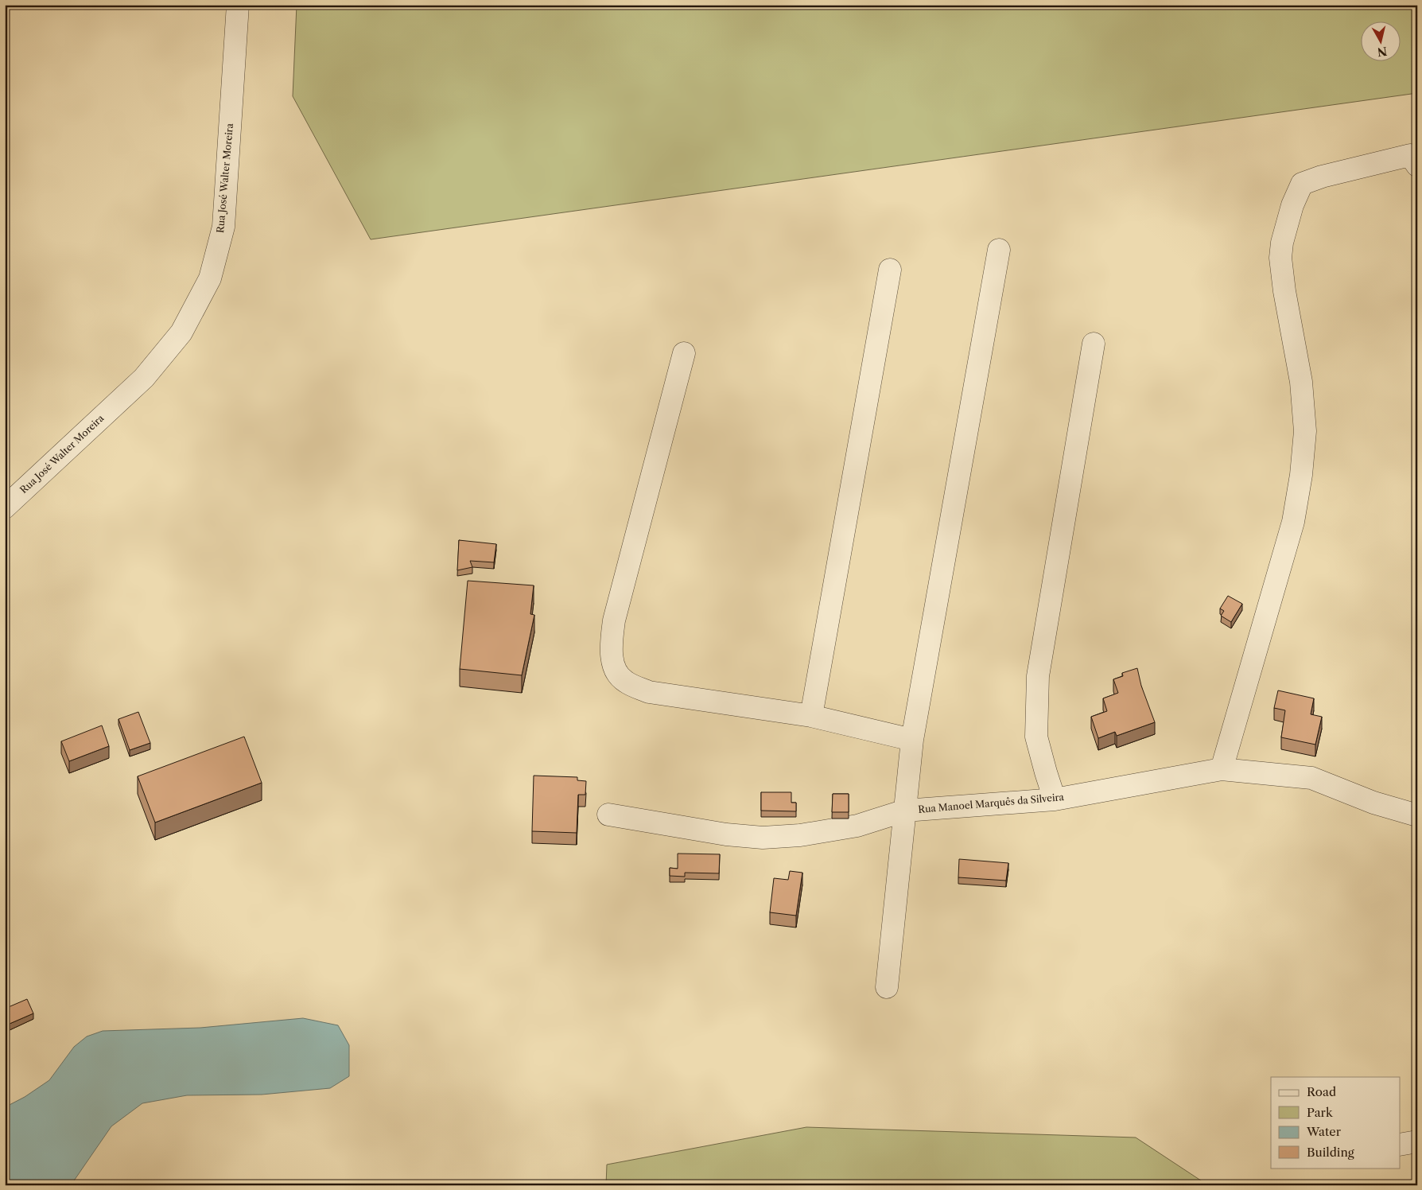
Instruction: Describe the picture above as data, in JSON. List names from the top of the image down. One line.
{"streets":{"street":["Rua José Walter Moreira","Rua Manoel Marquês da Silveira"]},"legend":["Road","Park","Water","Building"],"north":"bottom"}
